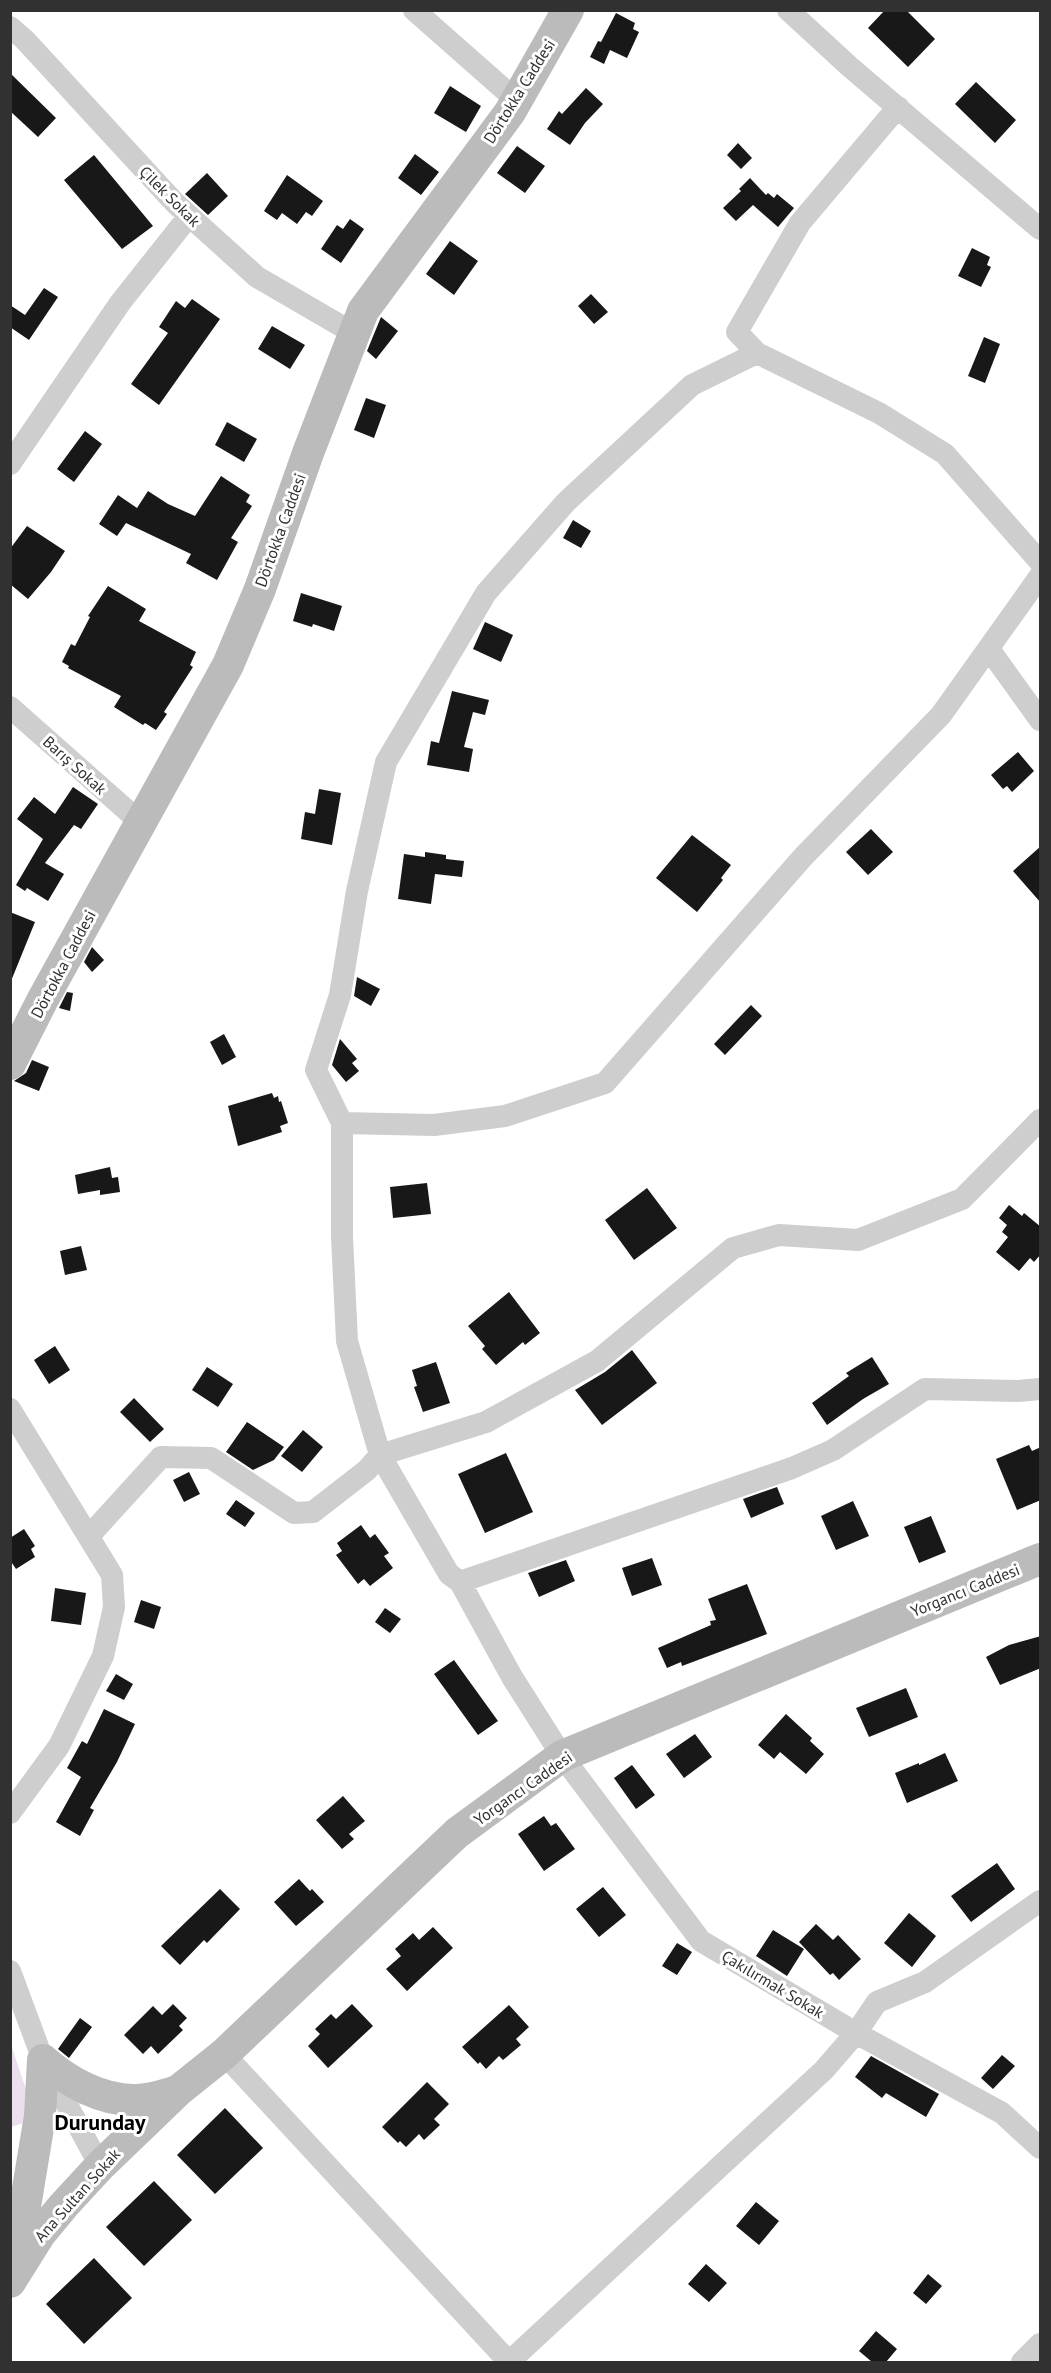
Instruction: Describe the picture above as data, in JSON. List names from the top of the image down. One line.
{"streets":{"street":["Dörtokka Caddesi","Çilek Sokak","Barış Sokak","Yorgancı Caddesi","Çakılırmak Sokak","Ana Sultan Sokak"]},"crossings":[["Dörtokka Caddesi","Çilek Sokak"],["Dörtokka Caddesi","Barış Sokak"],["Yorgancı Caddesi","Çakılırmak Sokak"],["Yorgancı Caddesi","Ana Sultan Sokak"]],"districts":["Durunday"]}
